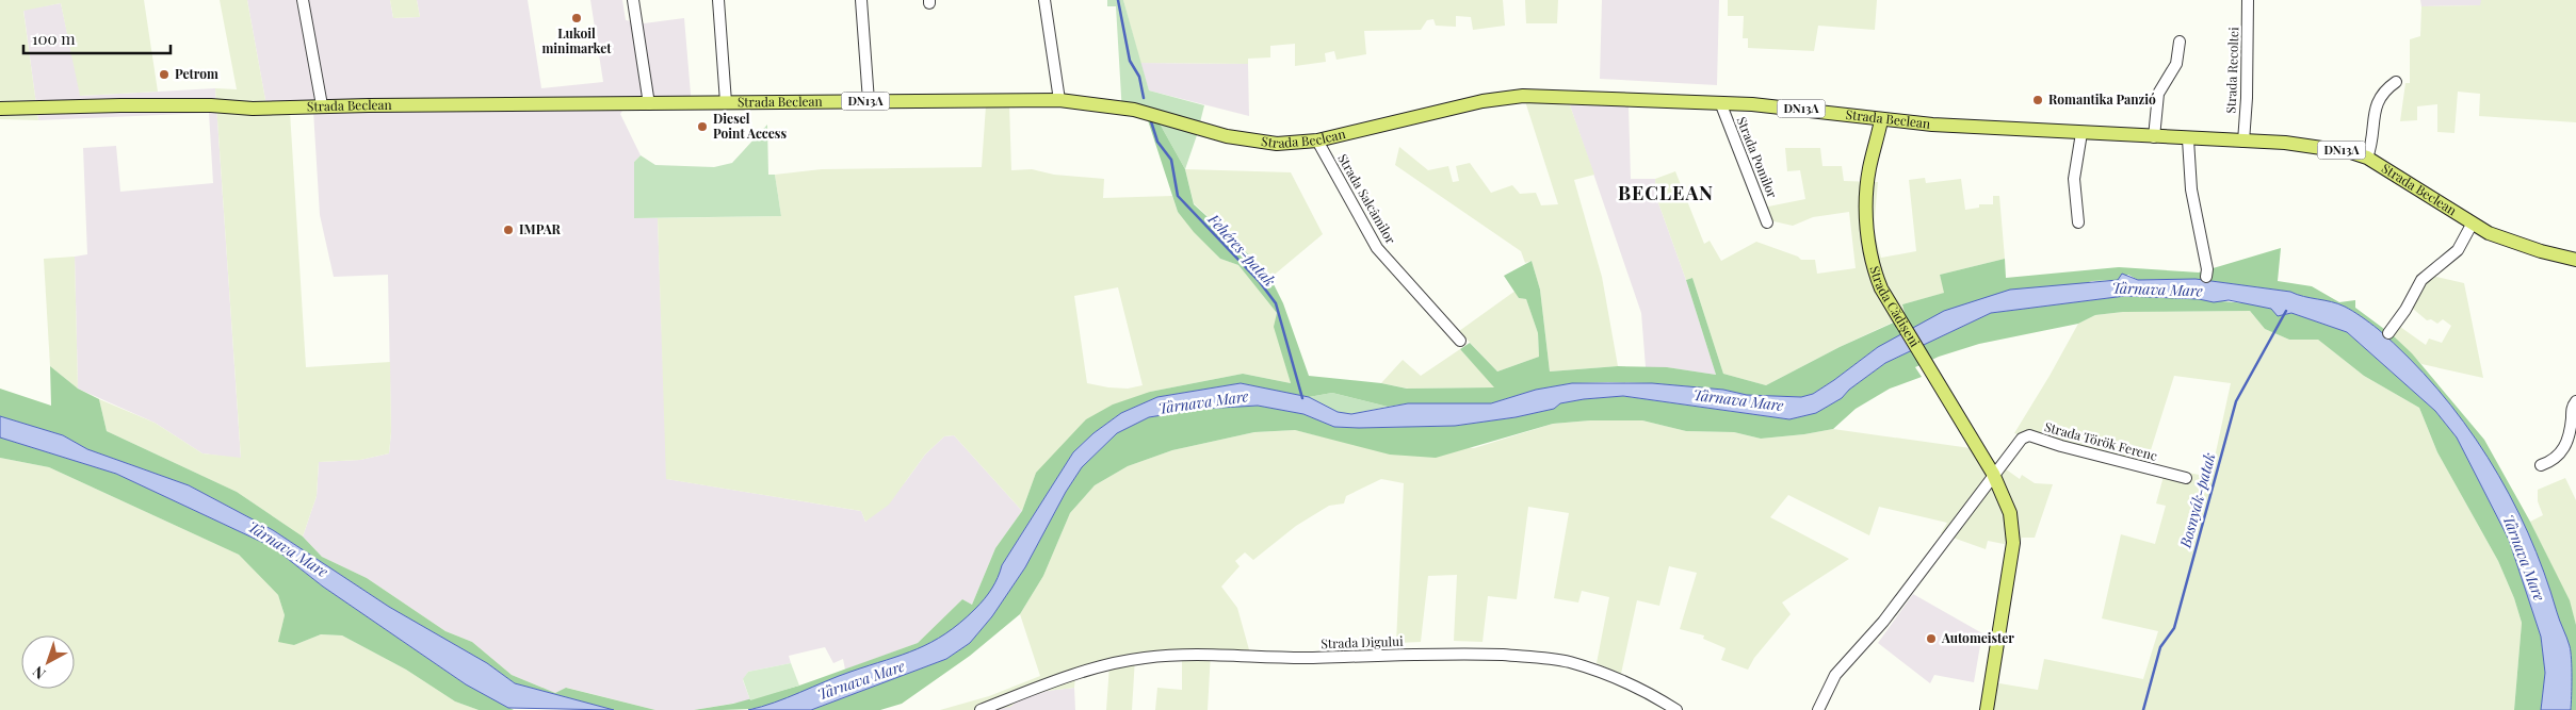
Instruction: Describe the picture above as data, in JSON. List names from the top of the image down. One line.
{"streets":{"main road":["DN13A","Strada Beclean","Strada Cădișeni"],"street":["Strada Recoltei","Strada Pomilor","Strada Salcâmilor","Strada Török Ferenc","Strada Digului"]},"crossings":[["Strada Recoltei","Strada Beclean"],["Strada Beclean","Strada Pomilor"],["Strada Beclean","Strada Salcâmilor"],["Strada Beclean","Strada Cădișeni"],["Strada Cădișeni","Strada Török Ferenc"]],"districts":["BECLEAN"],"water":["Fehéres-patak","Târnava Mare","Bosnyák-patak"],"places":["Lukoil minimarket","Petrom","Romantika Panzió","Diesel Point Access","IMPAR","Automeister"],"scale_bar":"100 m","north":"bottom left"}
